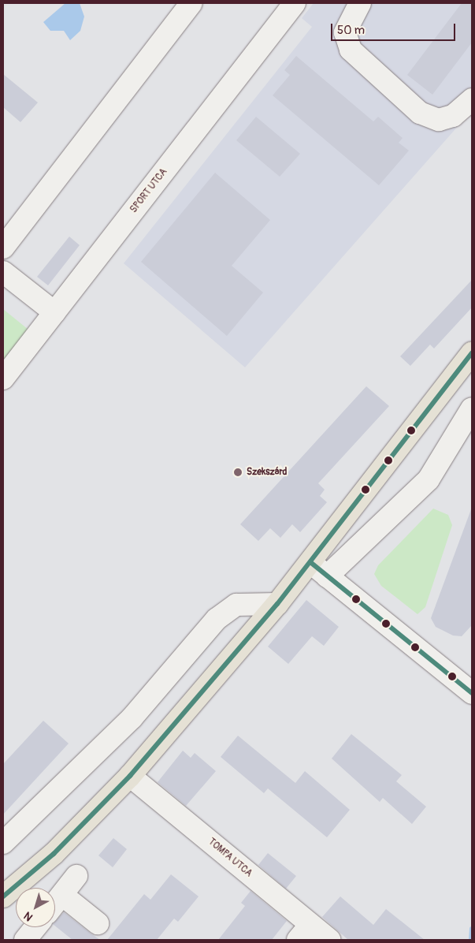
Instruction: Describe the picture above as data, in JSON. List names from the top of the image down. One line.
{"streets":{"street":["SPORT UTCA","TOMPA UTCA"]},"places":["Szekszárd"],"scale_bar":"50 m","north":"bottom left"}
